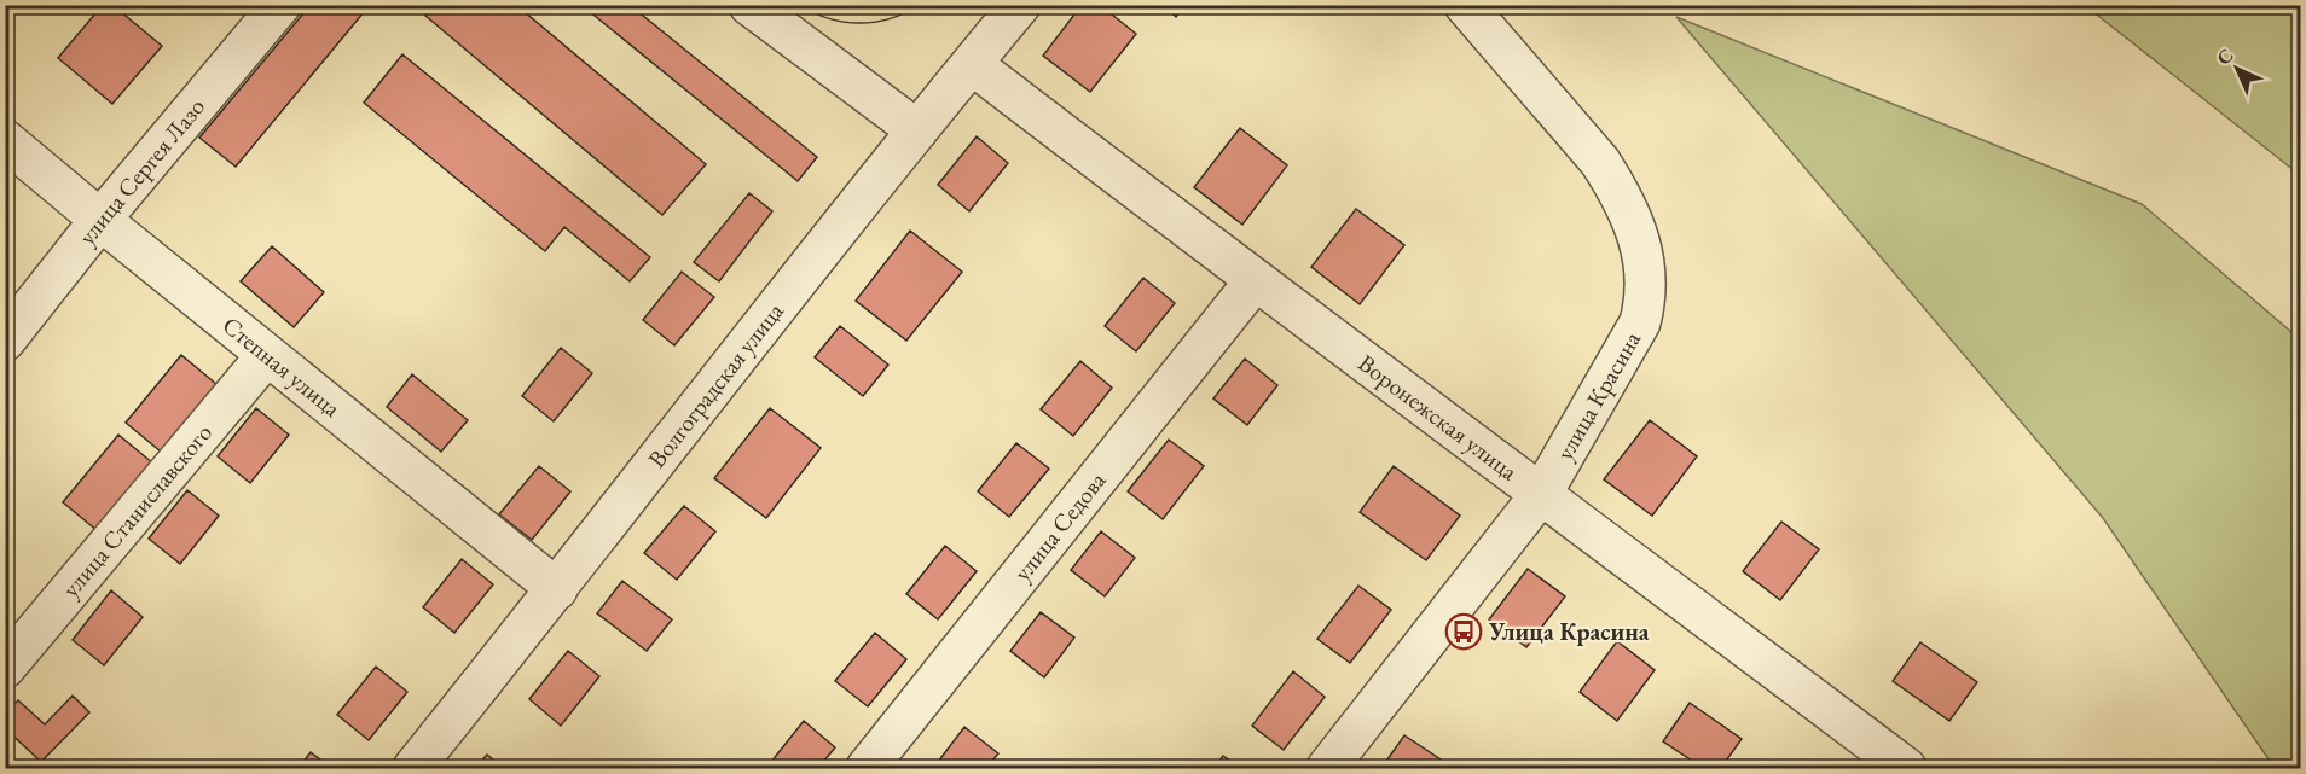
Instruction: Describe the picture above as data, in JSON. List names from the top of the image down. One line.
{"streets":{"street":["улица Сергея Лазо","Степная улица","Волгоградская улица","улица Красина","Воронежская улица","улица Станиславского","улица Седова"]},"crossings":[["улица Сергея Лазо","Степная улица"],["Степная улица","Волгоградская улица"],["Степная улица","улица Станиславского"],["Волгоградская улица","Воронежская улица"],["улица Красина","Воронежская улица"],["Воронежская улица","улица Седова"]],"places":{"bus stop":["Улица Красина"]},"north":"top left"}
